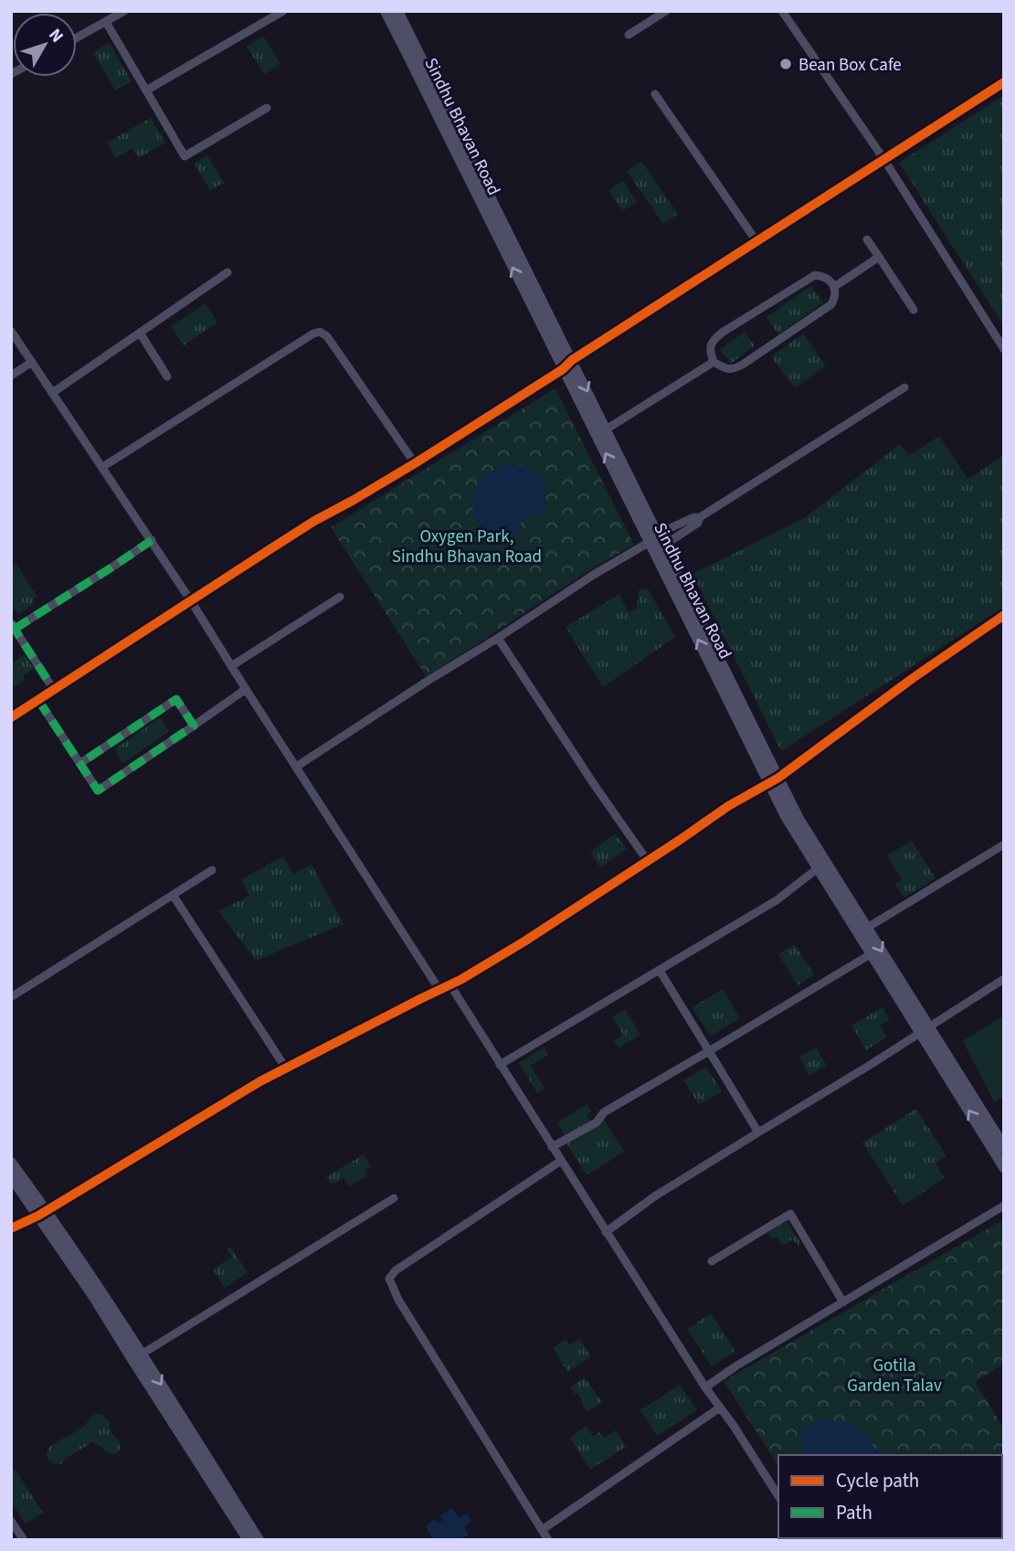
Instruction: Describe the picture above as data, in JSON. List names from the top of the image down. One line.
{"streets":{"main road":["Sindhu Bhavan Road"]},"parks":["Oxygen Park, Sindhu Bhavan Road","Gotila Garden Talav"],"places":["Bean Box Cafe"],"legend":["Cycle path","Path"],"north":"top right"}
